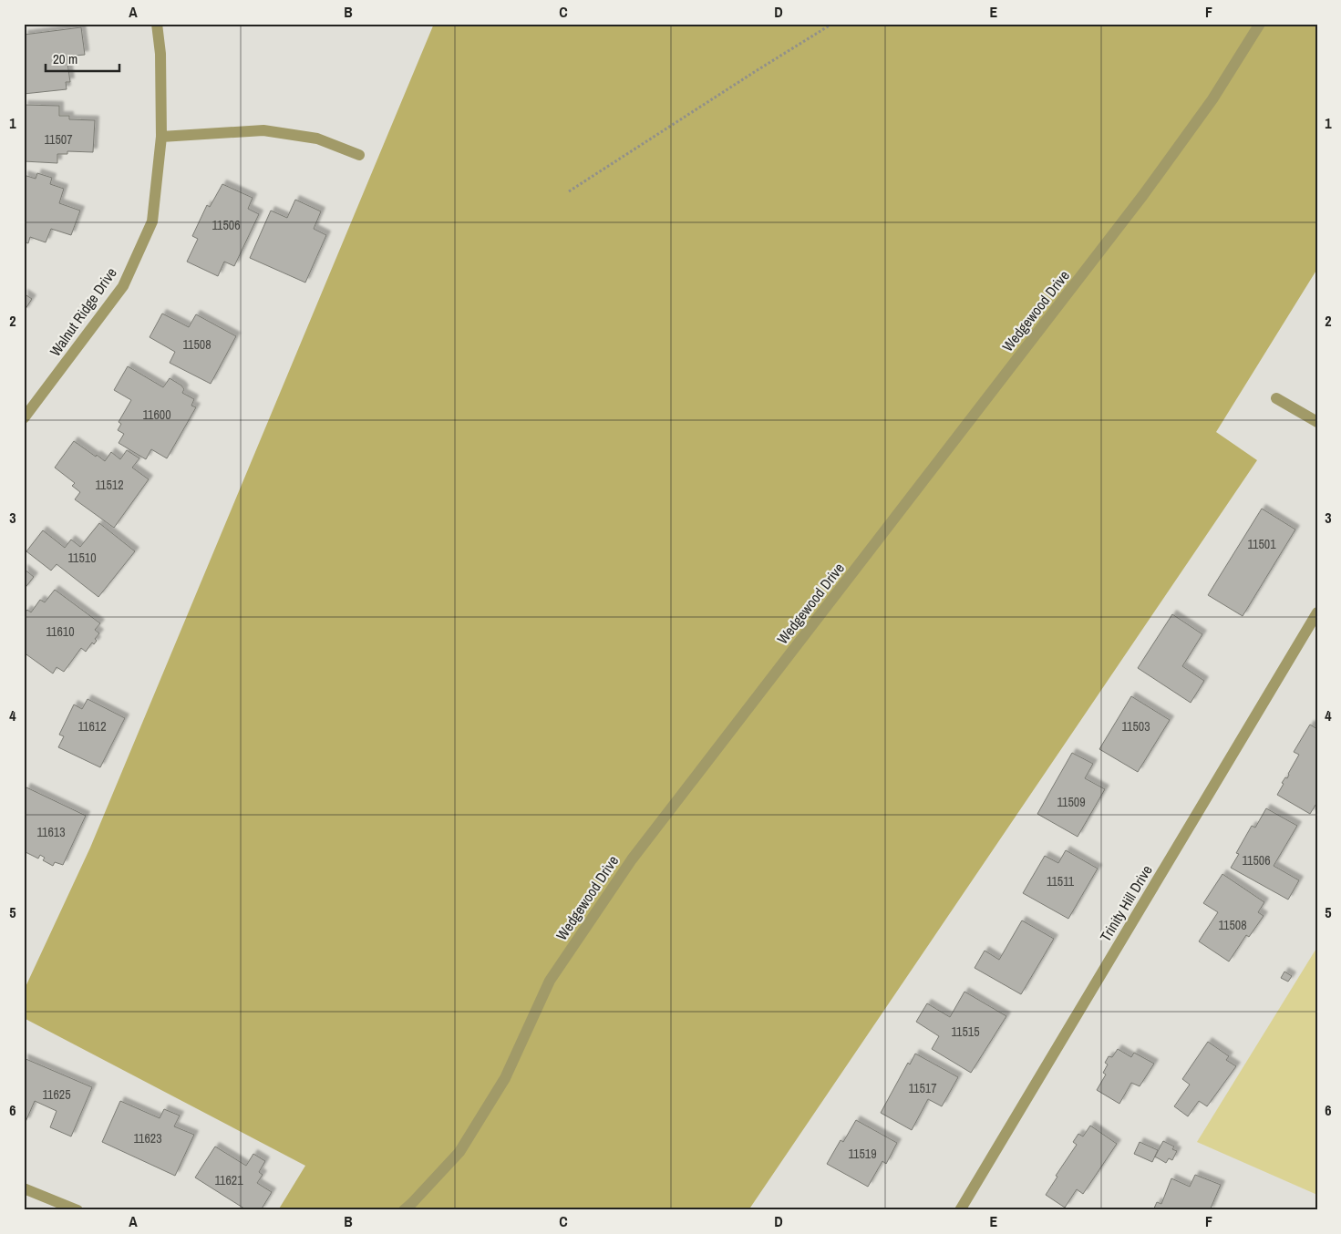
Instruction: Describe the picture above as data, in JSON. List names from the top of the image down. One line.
{"streets":{"street":["Wedgewood Drive","Walnut Ridge Drive","Trinity Hill Drive"]},"house_numbers":["11507","11506","11508","11600","11512","11501","11510","11610","11612","11503","11509","11613","11506","11511","11508","11515","11517","11625","11623","11519","11621"],"scale_bar":"20 m","grid":{"columns":["A","B","C","D","E","F"],"rows":["1","2","3","4","5","6"]}}
